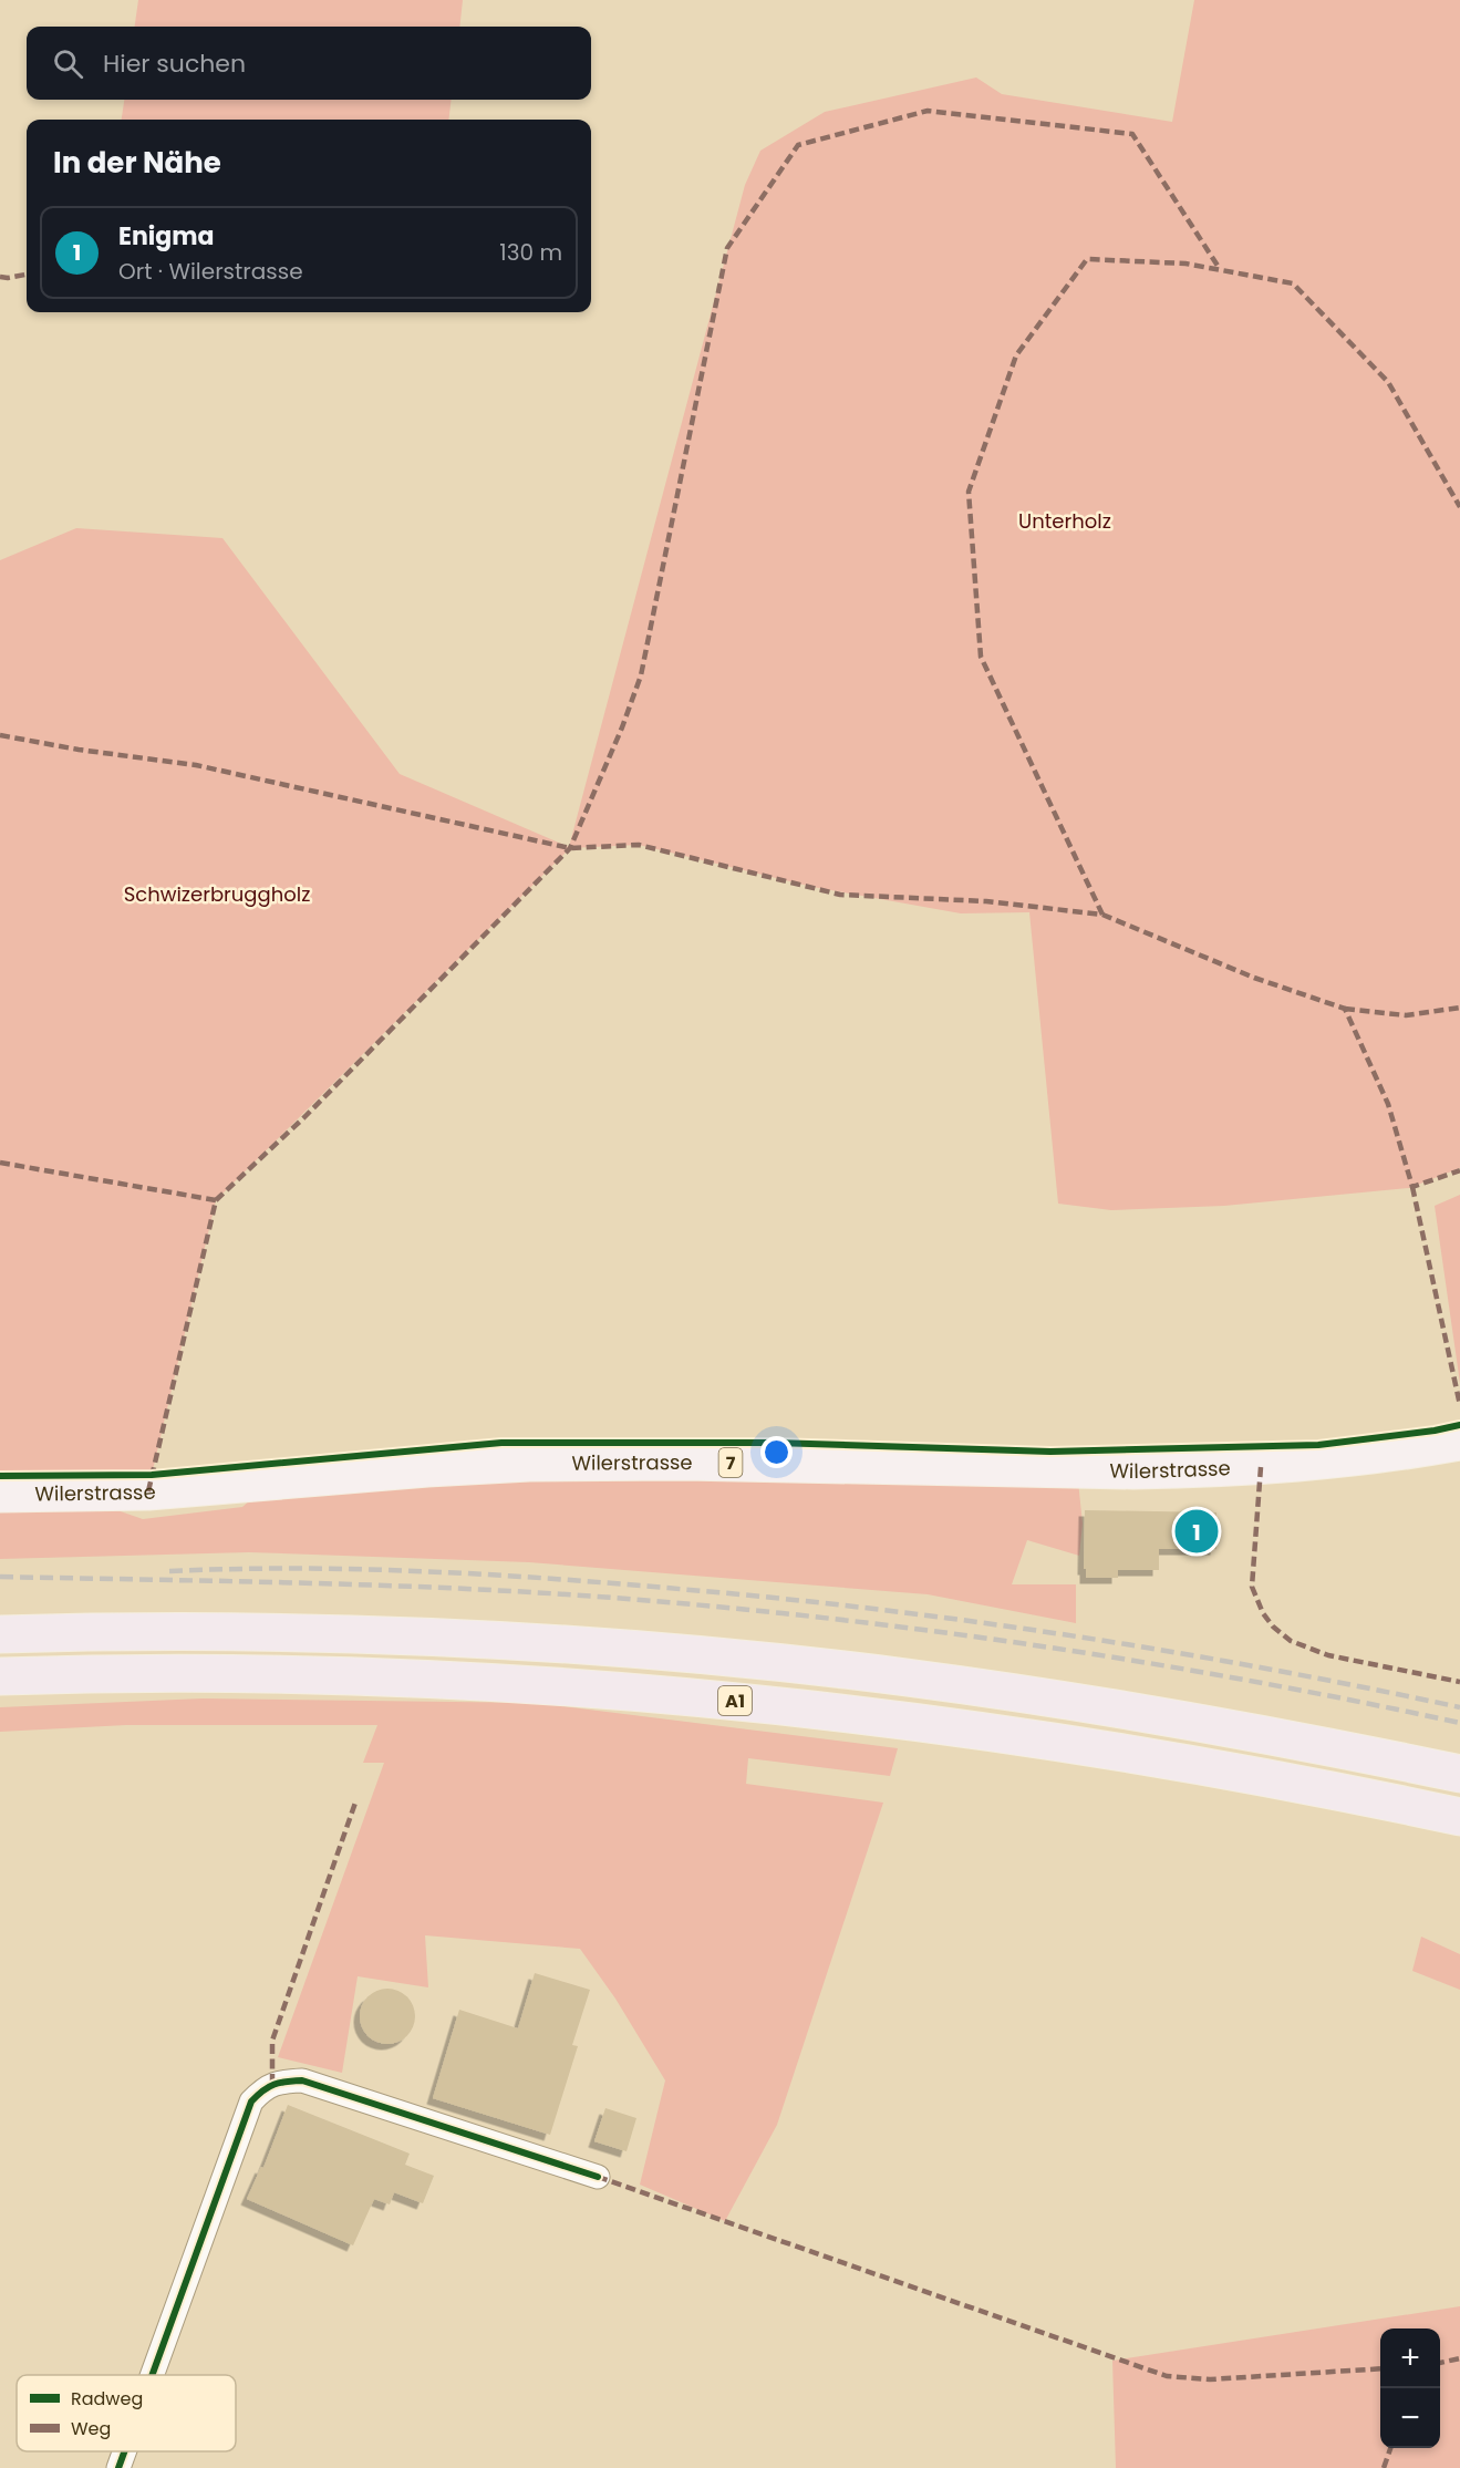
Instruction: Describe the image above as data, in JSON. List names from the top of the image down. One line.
{"streets":{"highway":["A1"],"main road":["Wilerstrasse","7"]},"parks":["Unterholz","Schwizerbruggholz"],"legend":["Radweg","Weg"],"page":{"search":"Hier suchen","heading":"In der Nähe","list":[{"mark":"1","name":"Enigma","note":"Ort · Wilerstrasse","value":"130 m"}],"pins":"1","map_buttons":["+","−"]}}
